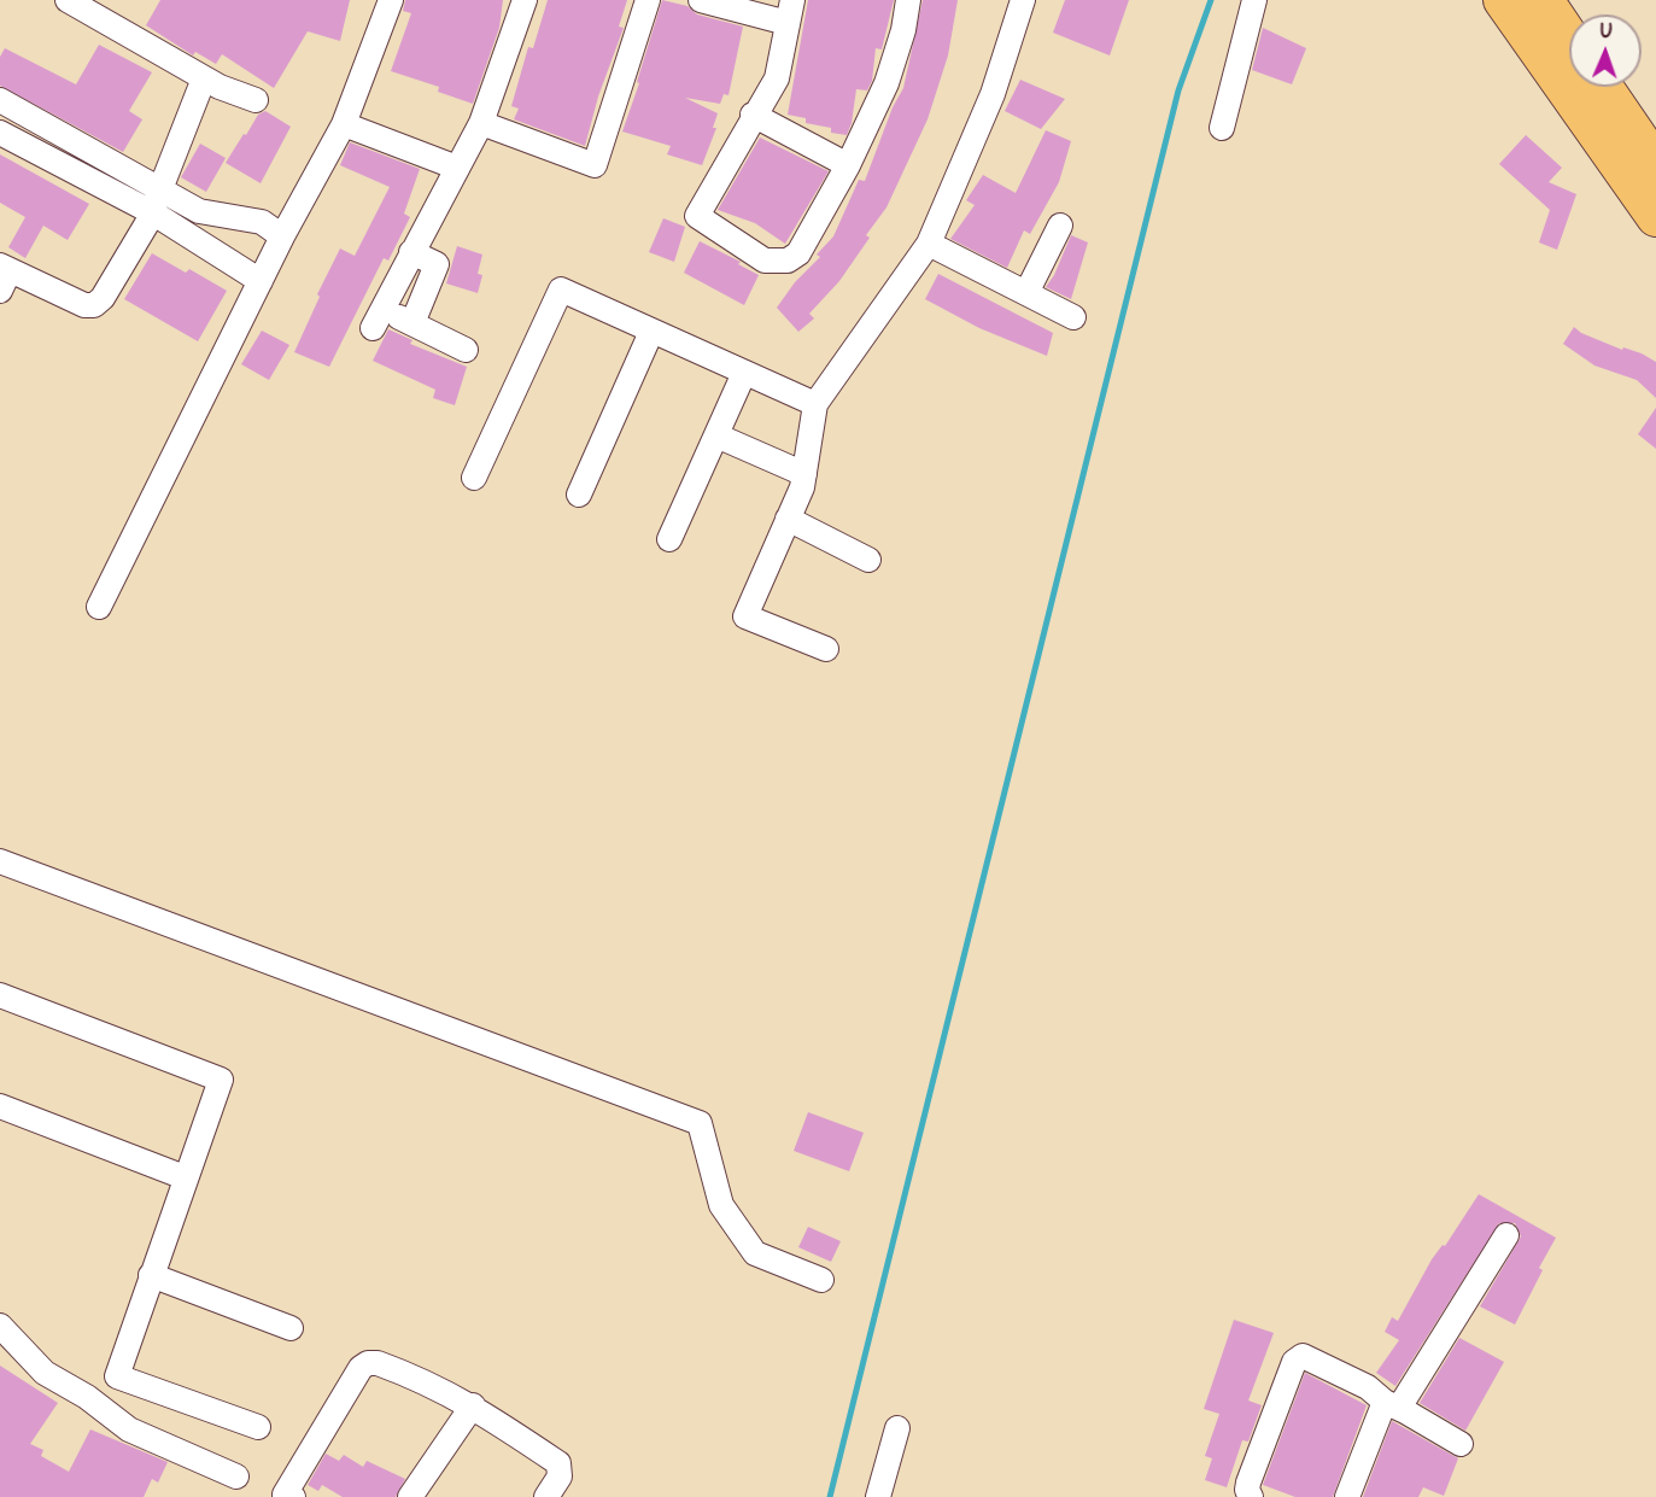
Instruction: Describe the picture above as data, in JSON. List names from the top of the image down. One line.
{"north":"top"}
